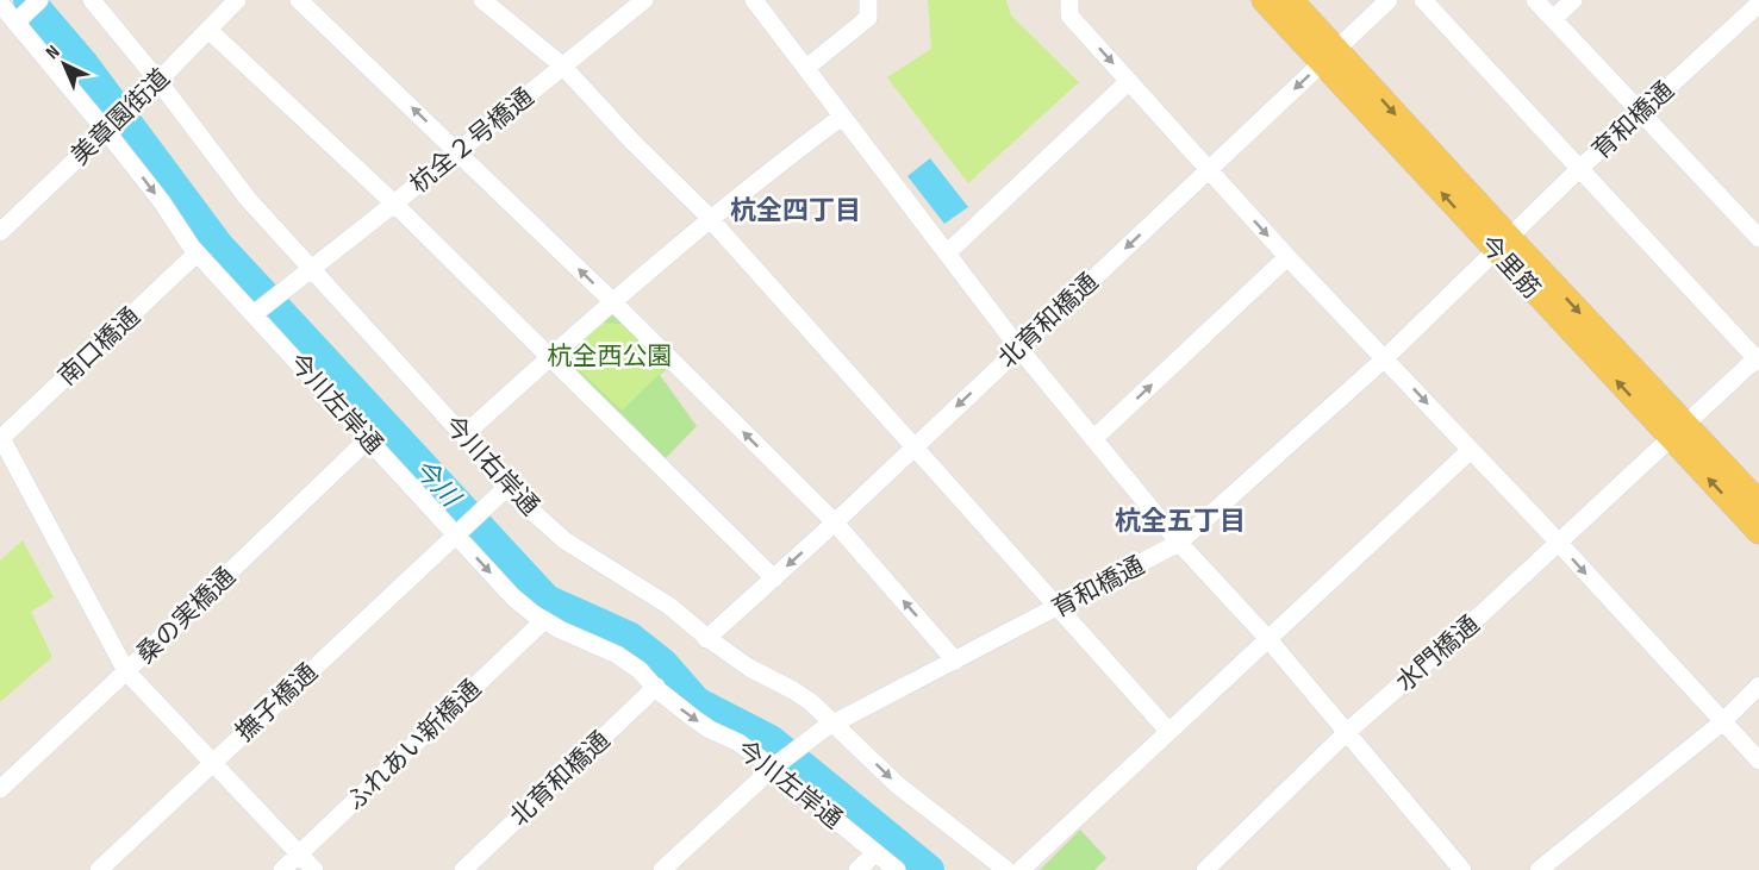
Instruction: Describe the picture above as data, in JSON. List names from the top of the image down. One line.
{"streets":{"main road":["今里筋"],"street":["美章園街道","育和橋通","杭全２号橋通","北育和橋通","南口橋通","今川左岸通","今川右岸通","桑の実橋通","水門橋通","撫子橋通","ふれあい新橋通"]},"crossings":[["美章園街道","今川左岸通"],["美章園街道","今川右岸通"],["育和橋通","今里筋"],["育和橋通","今川左岸通"],["育和橋通","今川右岸通"],["杭全２号橋通","今川左岸通"],["杭全２号橋通","今川右岸通"],["今里筋","北育和橋通"],["今里筋","水門橋通"],["北育和橋通","今川左岸通"],["北育和橋通","今川右岸通"],["南口橋通","今川左岸通"],["今川左岸通","桑の実橋通"],["今川左岸通","撫子橋通"],["今川左岸通","ふれあい新橋通"],["今川右岸通","撫子橋通"]],"districts":["杭全四丁目","杭全五丁目"],"water":["今川"],"parks":["杭全西公園"],"north":"top left"}
